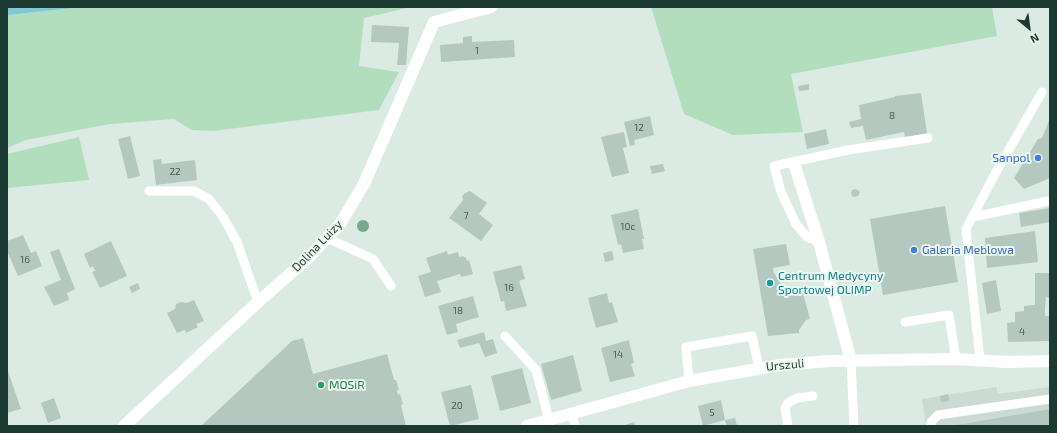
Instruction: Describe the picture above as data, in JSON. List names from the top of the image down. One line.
{"streets":{"street":["Dolina Luizy","Urszuli"]},"places":["Sanpol","Galeria Meblowa","Centrum Medycyny Sportowej OLIMP","MOSiR"],"house_numbers":["1","8","12","22","7","10c","16","16","18","4","14","20","5"],"north":"bottom right"}
